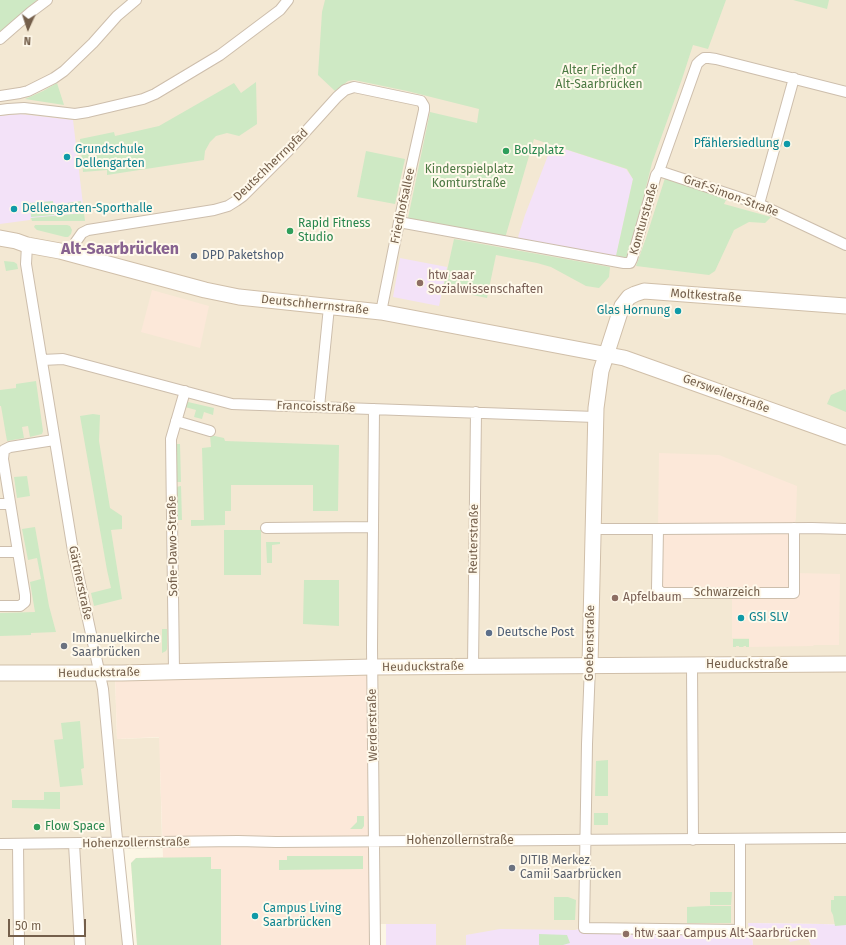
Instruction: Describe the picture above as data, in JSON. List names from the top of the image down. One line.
{"streets":{"street":["Deutschherrnpfad","Graf-Simon-Straße","Friedhofsallee","Komturstraße","Moltkestraße","Deutschherrnstraße","Gersweilerstraße","Francoisstraße","Reuterstraße","Sofie-Dawo-Straße","Gärtnerstraße","Schwarzeich","Goebenstraße","Heuduckstraße","Werderstraße","Hohenzollernstraße"]},"crossings":[["Deutschherrnpfad","Friedhofsallee"],["Deutschherrnpfad","Deutschherrnstraße"],["Graf-Simon-Straße","Komturstraße"],["Friedhofsallee","Komturstraße"],["Friedhofsallee","Deutschherrnstraße"],["Moltkestraße","Deutschherrnstraße"],["Moltkestraße","Gersweilerstraße"],["Moltkestraße","Goebenstraße"],["Deutschherrnstraße","Gersweilerstraße"],["Deutschherrnstraße","Gärtnerstraße"],["Deutschherrnstraße","Goebenstraße"],["Gersweilerstraße","Goebenstraße"],["Francoisstraße","Reuterstraße"],["Francoisstraße","Sofie-Dawo-Straße"],["Francoisstraße","Gärtnerstraße"],["Francoisstraße","Goebenstraße"],["Francoisstraße","Werderstraße"],["Reuterstraße","Heuduckstraße"],["Sofie-Dawo-Straße","Heuduckstraße"],["Gärtnerstraße","Heuduckstraße"],["Gärtnerstraße","Hohenzollernstraße"],["Goebenstraße","Heuduckstraße"],["Goebenstraße","Hohenzollernstraße"],["Heuduckstraße","Werderstraße"],["Werderstraße","Hohenzollernstraße"]],"districts":["Alt-Saarbrücken"],"parks":["Alter Friedhof Alt-Saarbrücken","Kinderspielplatz Komturstraße"],"places":["Pfählersiedlung","Bolzplatz","Grundschule Dellengarten","Dellengarten-Sporthalle","Rapid Fitness Studio","DPD Paketshop","htw saar Sozialwissenschaften","Glas Hornung","Apfelbaum","GSI SLV","Deutsche Post","Immanuelkirche Saarbrücken","Flow Space","DITIB Merkez Camii Saarbrücken","Campus Living Saarbrücken","htw saar Campus Alt-Saarbrücken"],"scale_bar":"50 m","north":"bottom"}
